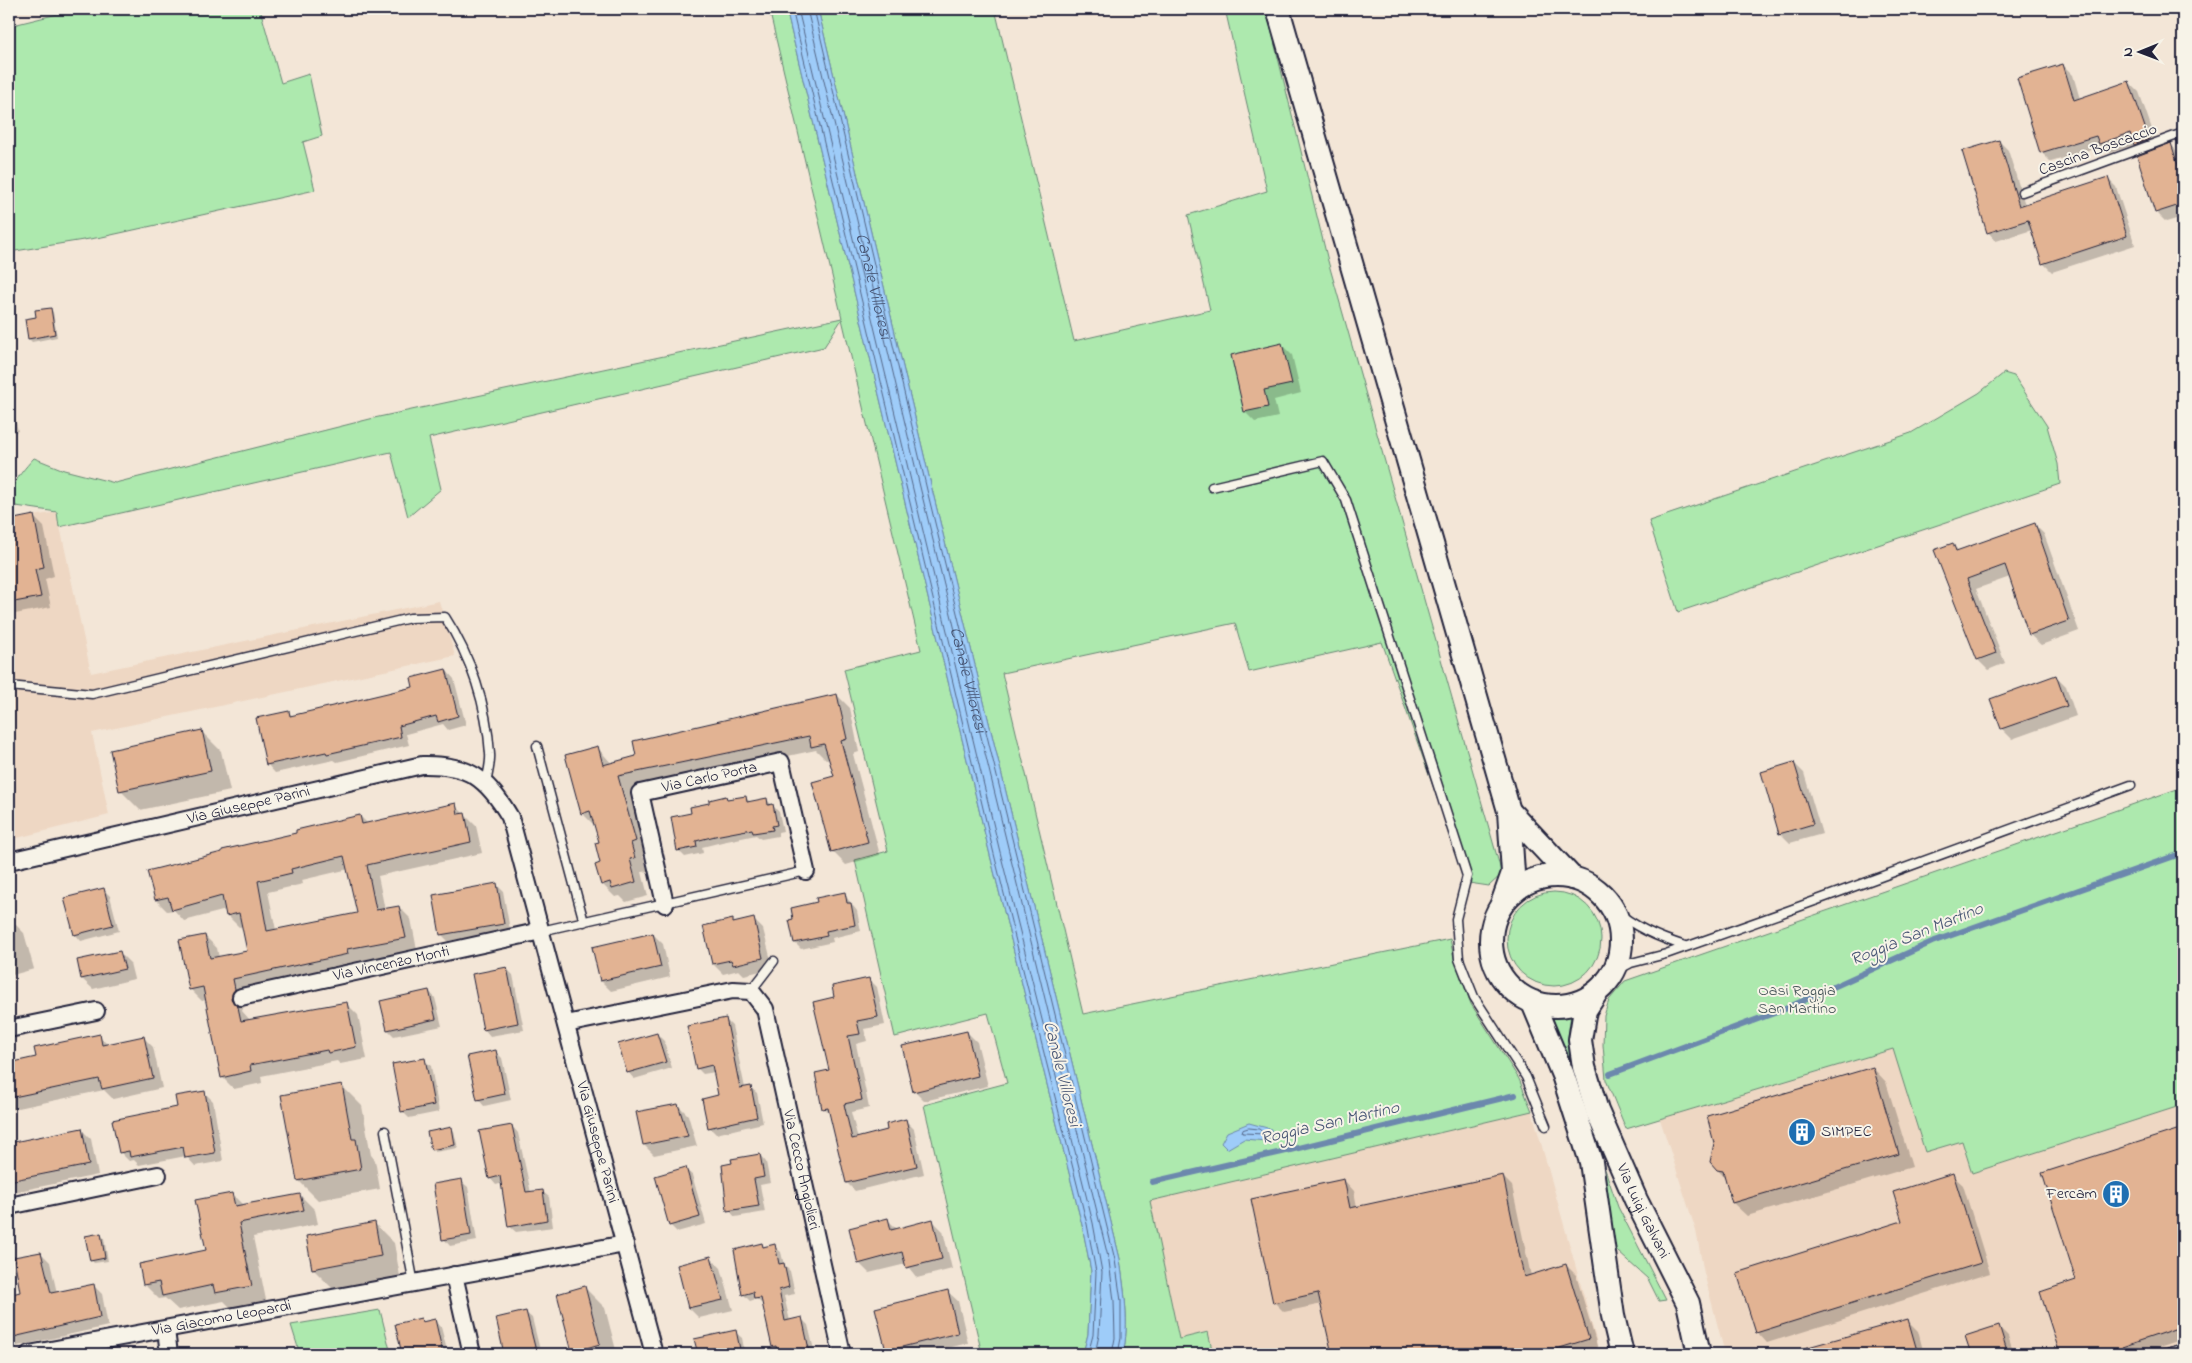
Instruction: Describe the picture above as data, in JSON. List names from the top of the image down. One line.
{"streets":{"main road":["Via Luigi Galvani"],"street":["Via Carlo Porta","Via Giuseppe Parini","Via Vincenzo Monti","Via Cecco Angiolieri","Via Giacomo Leopardi"],"lane":["Cascina Boscaccio"]},"crossings":[["Via Giuseppe Parini","Via Vincenzo Monti"],["Via Giuseppe Parini","Via Giacomo Leopardi"]],"water":["Canale Villoresi","Roggia San Martino"],"parks":["Oasi Roggia San Martino"],"places":{"building":["SIMPEC","Fercam"]},"north":"left"}
